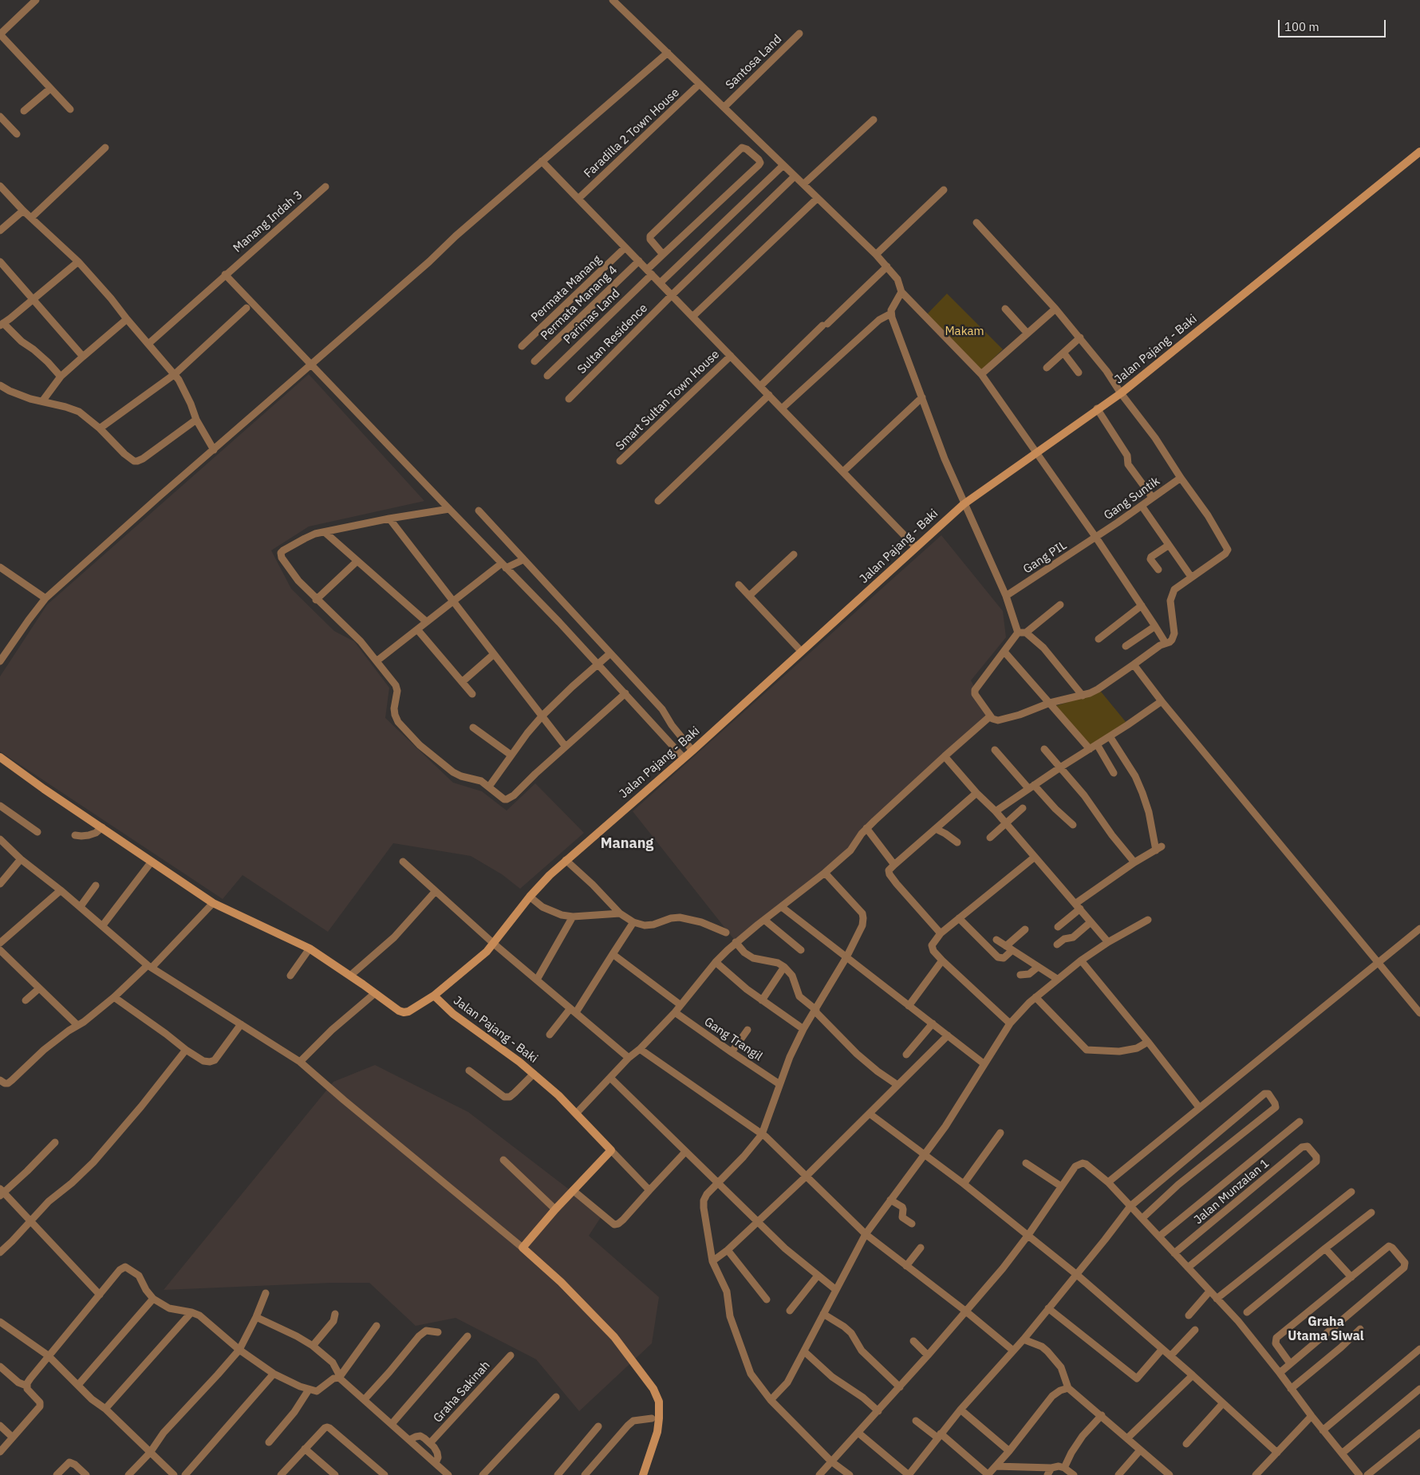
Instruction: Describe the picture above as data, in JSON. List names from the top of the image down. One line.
{"streets":{"main road":["Jalan Pajang - Baki"],"street":["Santosa Land","Faradilla 2 Town House","Manang Indah 3","Permata Manang","Permata Manang 4","Parimas Land","Sultan Residence","Smart Sultan Town House","Gang Suntik","Gang PIL","Gang Trangil","Jalan Munzalan 1","Graha Sakinah"]},"crossings":[["Gang Suntik","Gang PIL"]],"districts":["Manang","Graha Utama Siwal"],"parks":["Makam"],"scale_bar":"100 m"}
